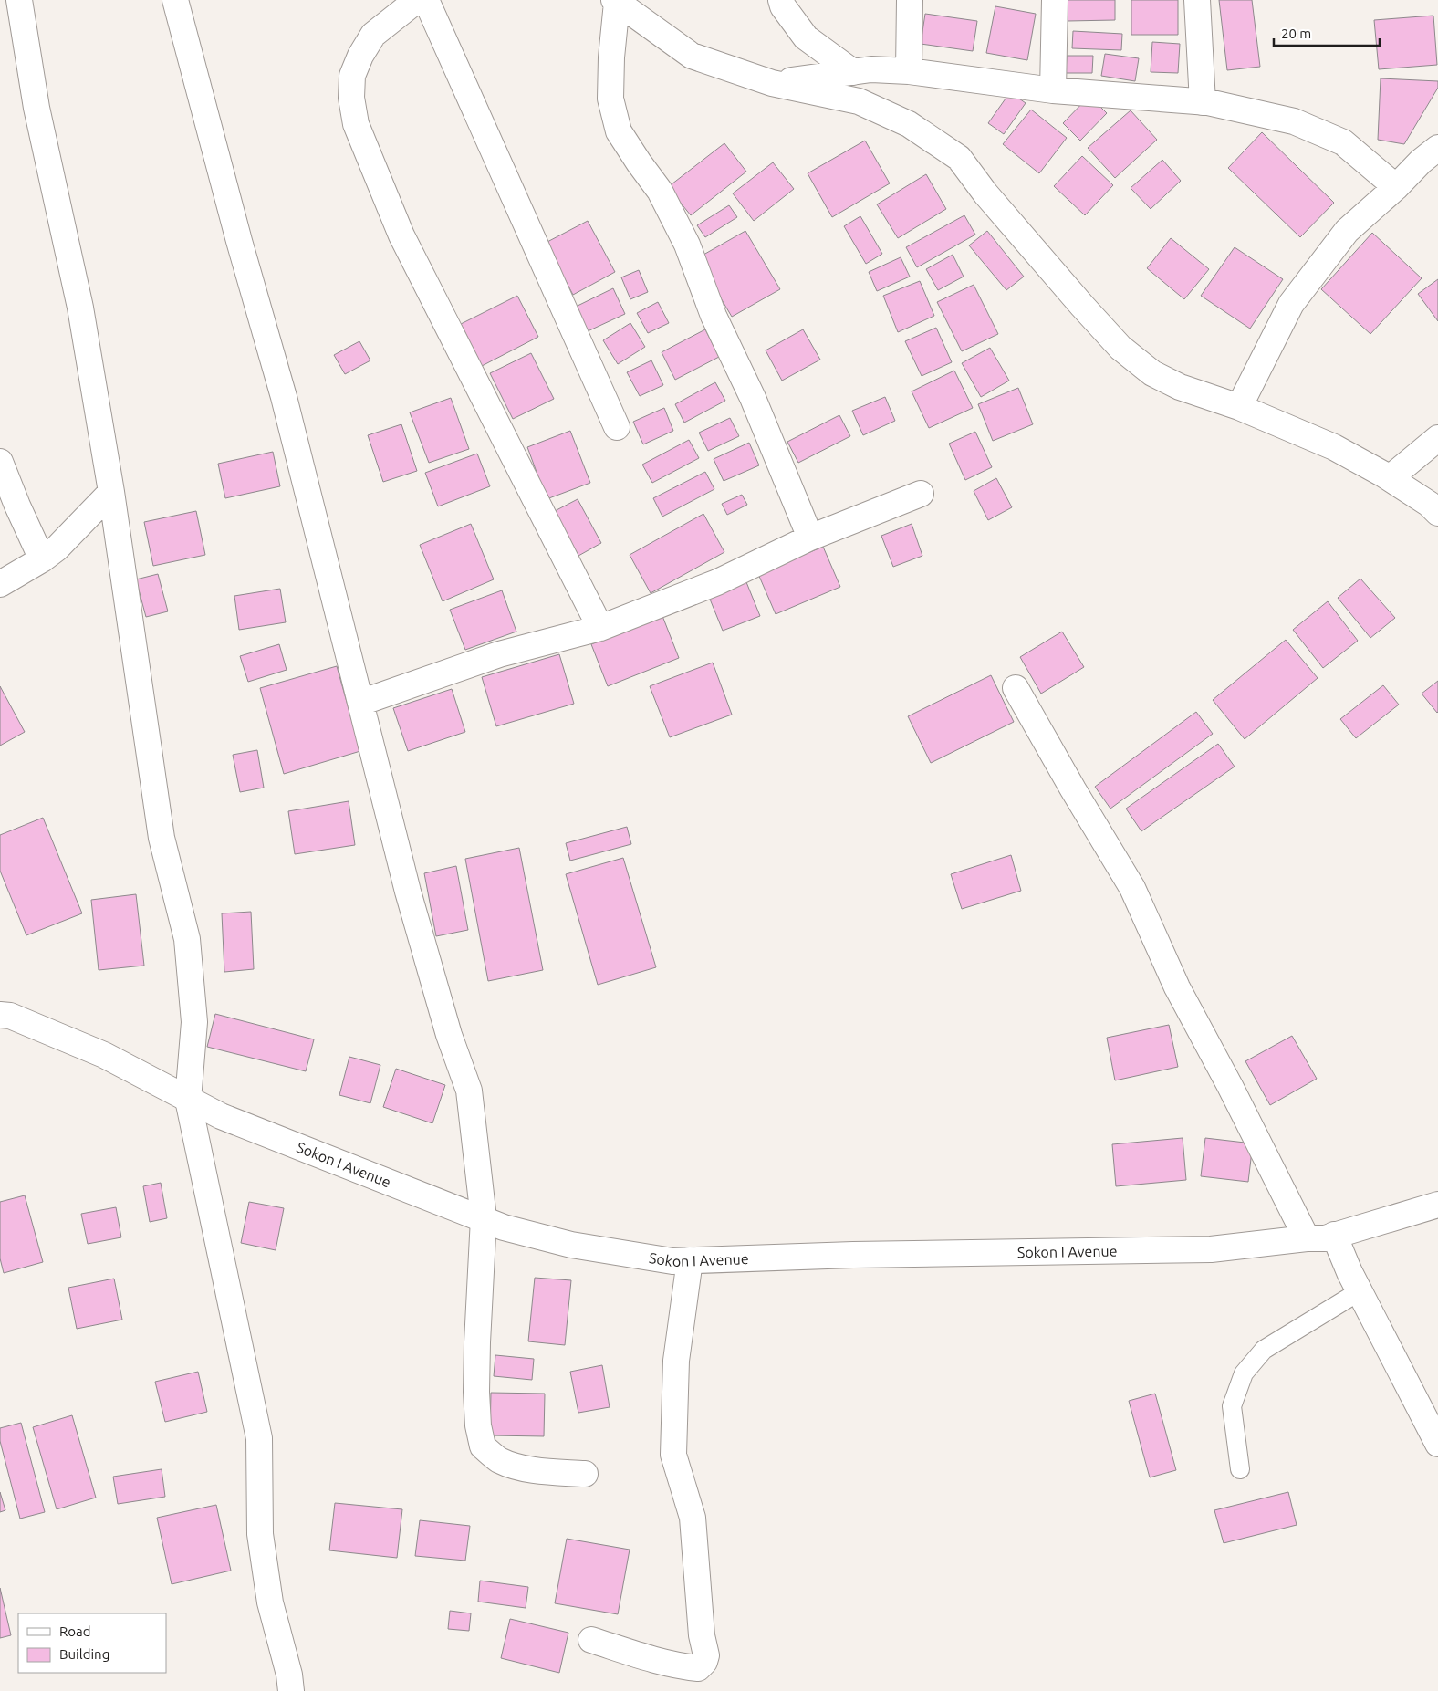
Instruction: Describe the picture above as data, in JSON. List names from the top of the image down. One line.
{"streets":{"street":["Sokon I Avenue"]},"legend":["Road","Building"],"scale_bar":"20 m"}
